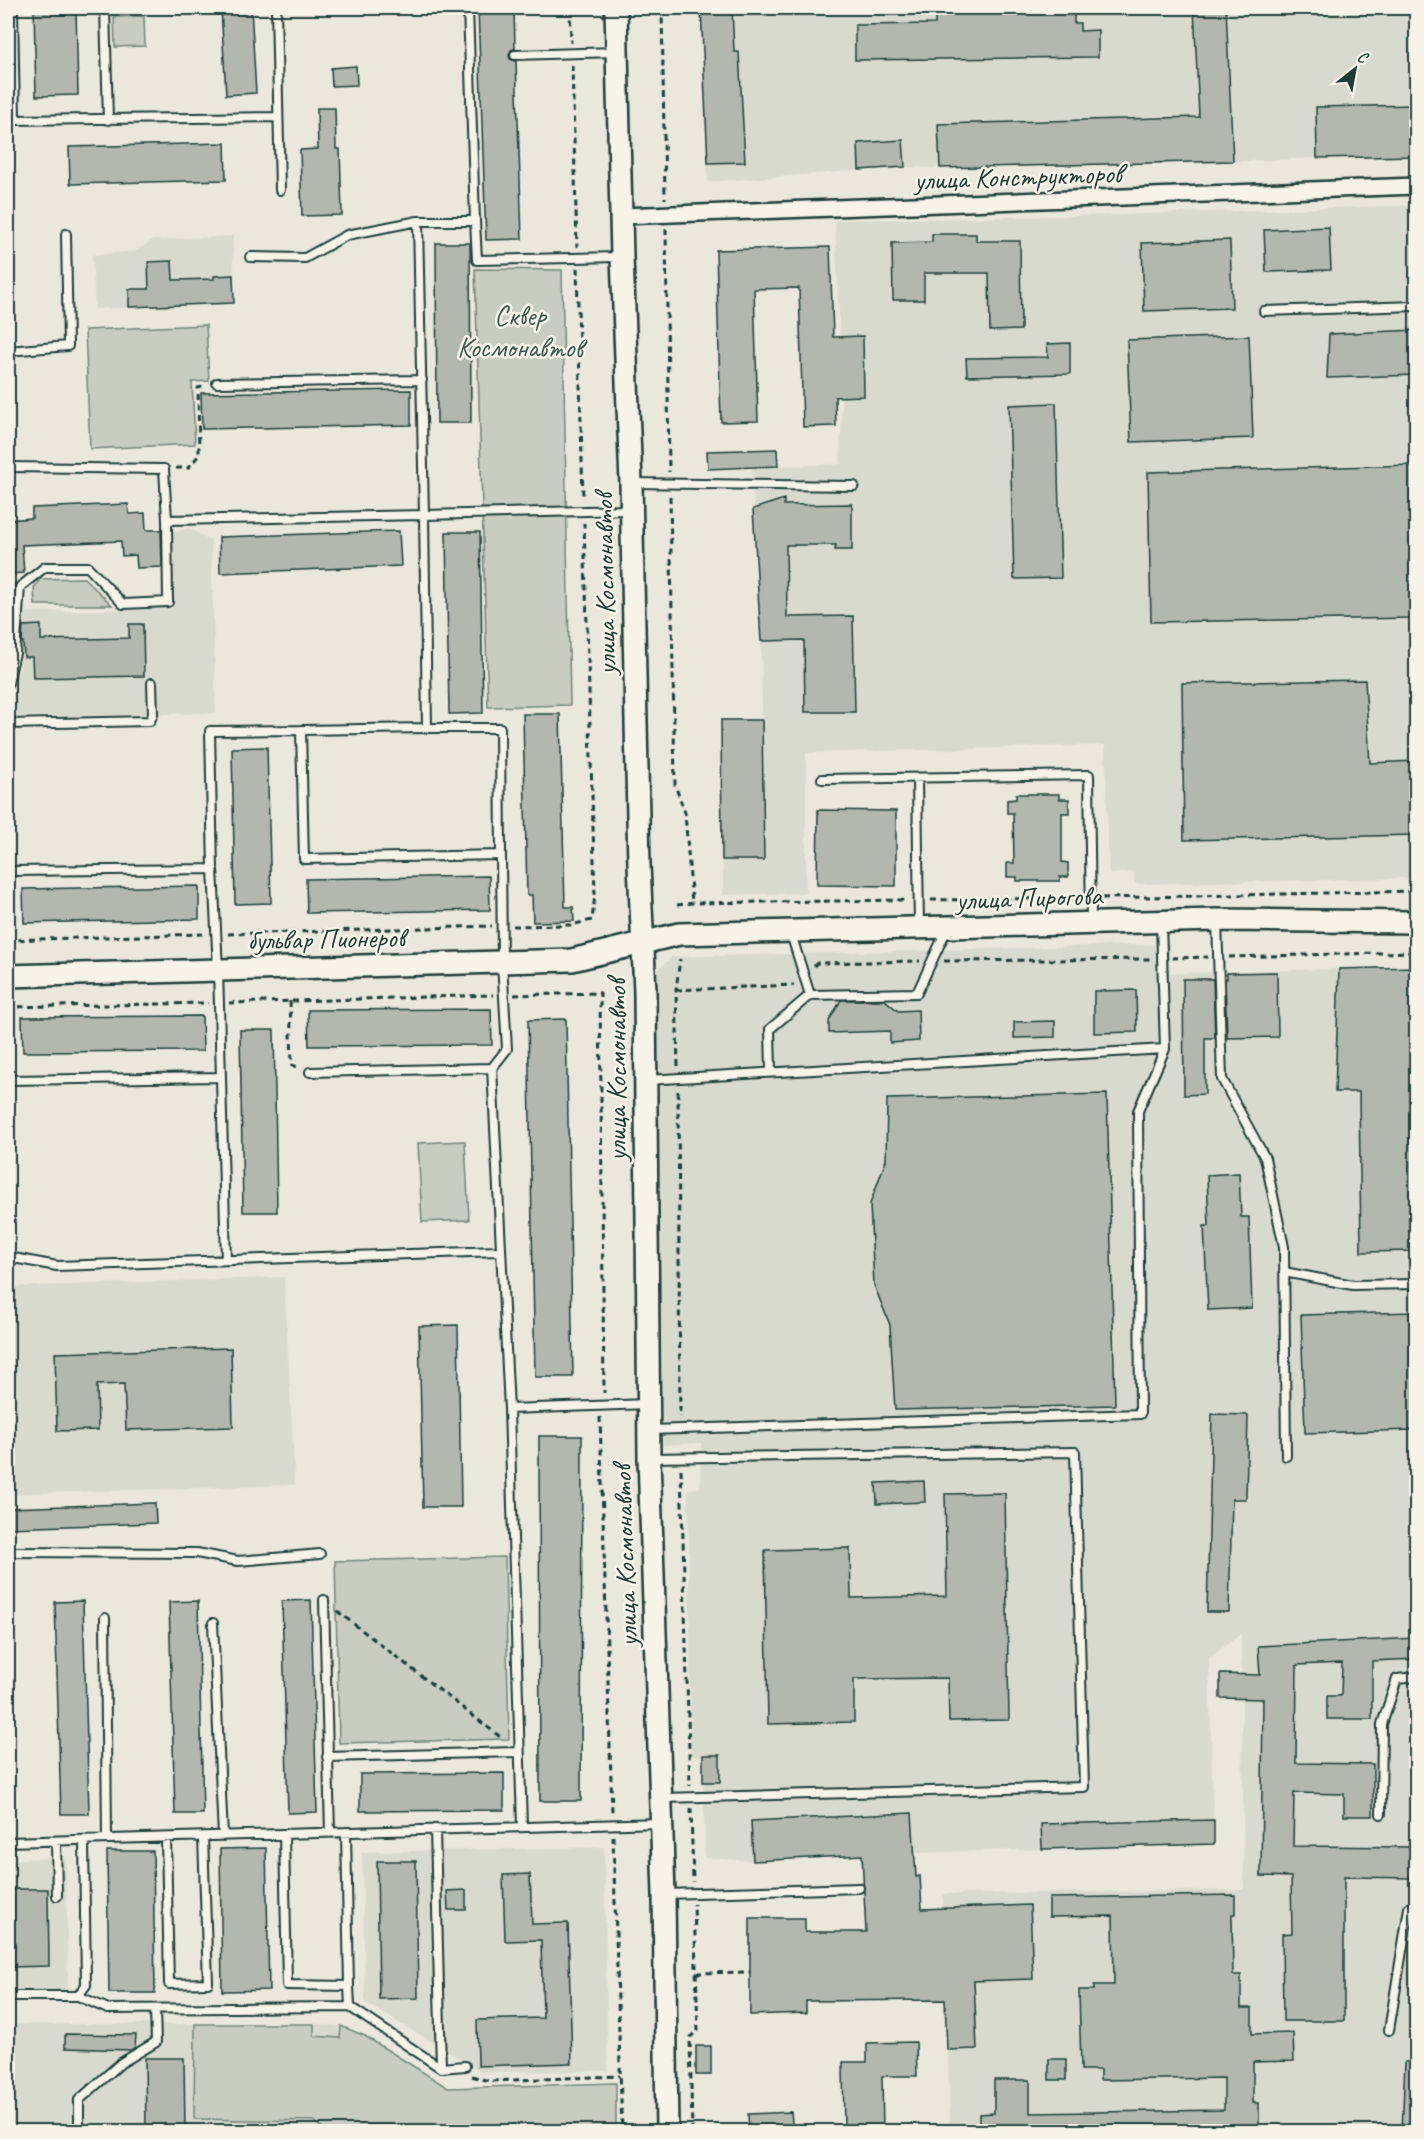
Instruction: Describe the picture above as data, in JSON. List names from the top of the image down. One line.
{"streets":{"main road":["улица Космонавтов","улица Пирогова","бульвар Пионеров"],"street":["улица Конструкторов"]},"crossings":[["улица Конструкторов","улица Космонавтов"],["улица Космонавтов","улица Пирогова"],["улица Космонавтов","бульвар Пионеров"],["улица Пирогова","бульвар Пионеров"]],"parks":["Сквер Космонавтов"],"north":"top right"}
